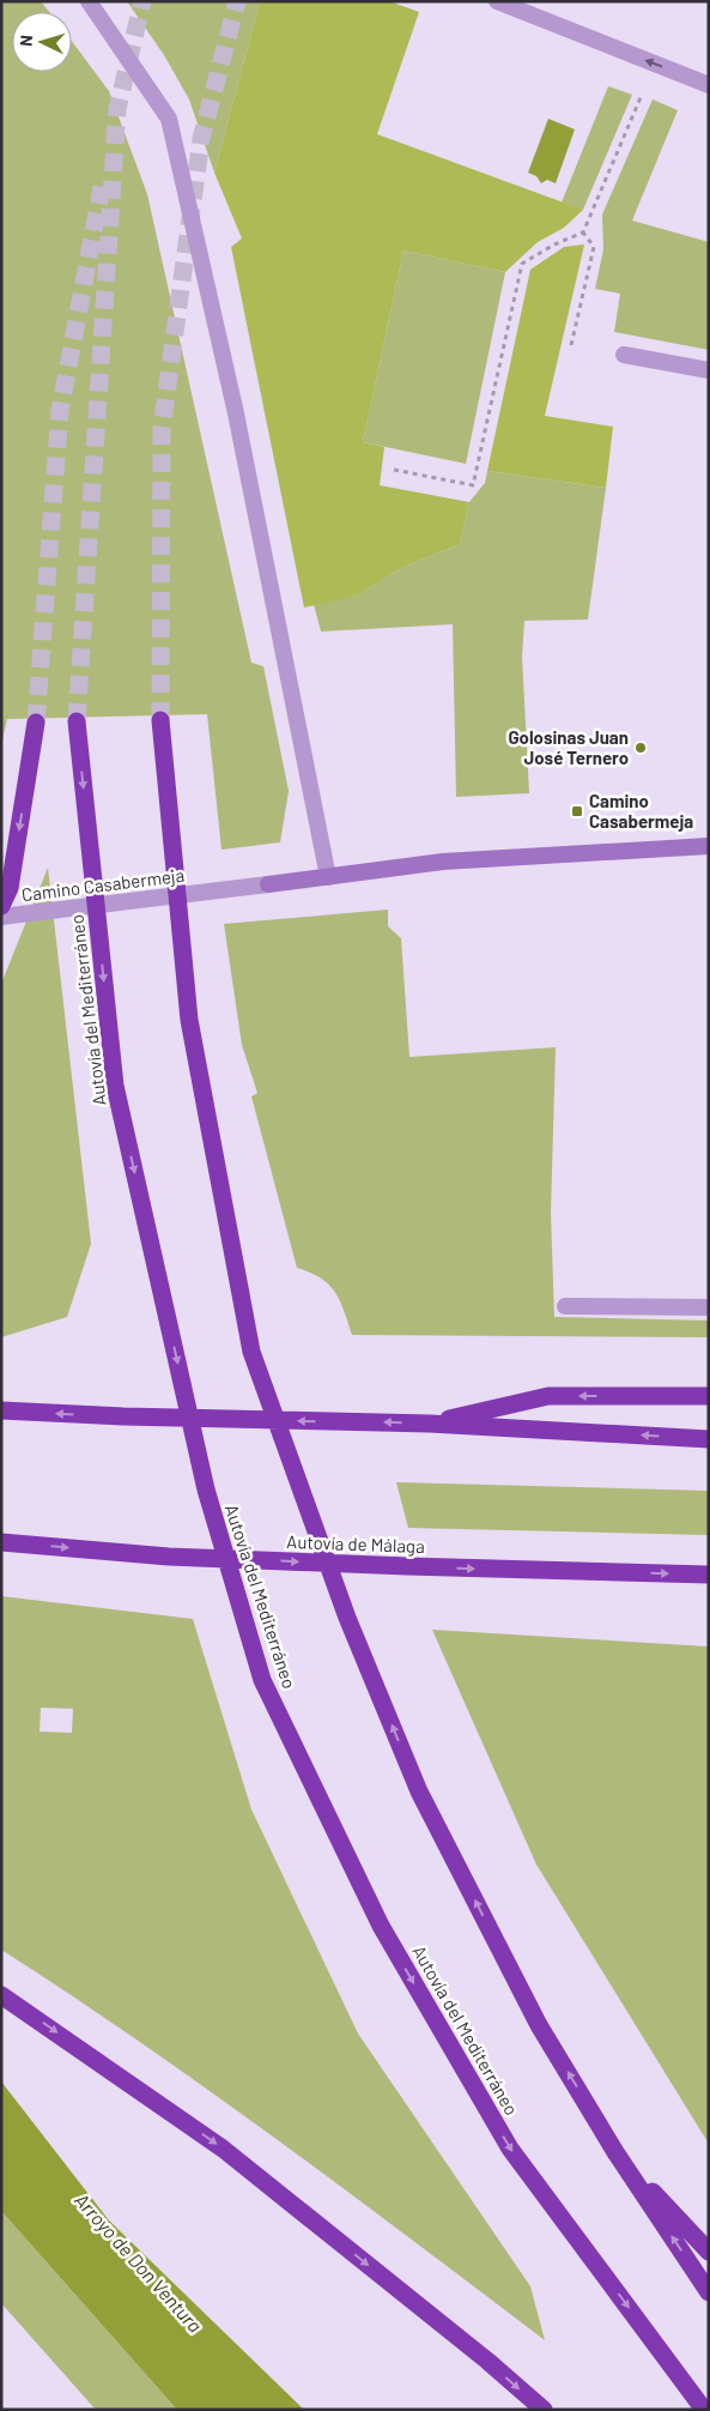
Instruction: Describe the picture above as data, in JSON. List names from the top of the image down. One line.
{"streets":{"highway":["Autovía del Mediterráneo","Autovía de Málaga"],"main road":["Camino Casabermeja"]},"water":["Arroyo de Don Ventura"],"places":{"other":["Golosinas Juan José Ternero"],"transit":["Camino Casabermeja"]},"north":"left"}
